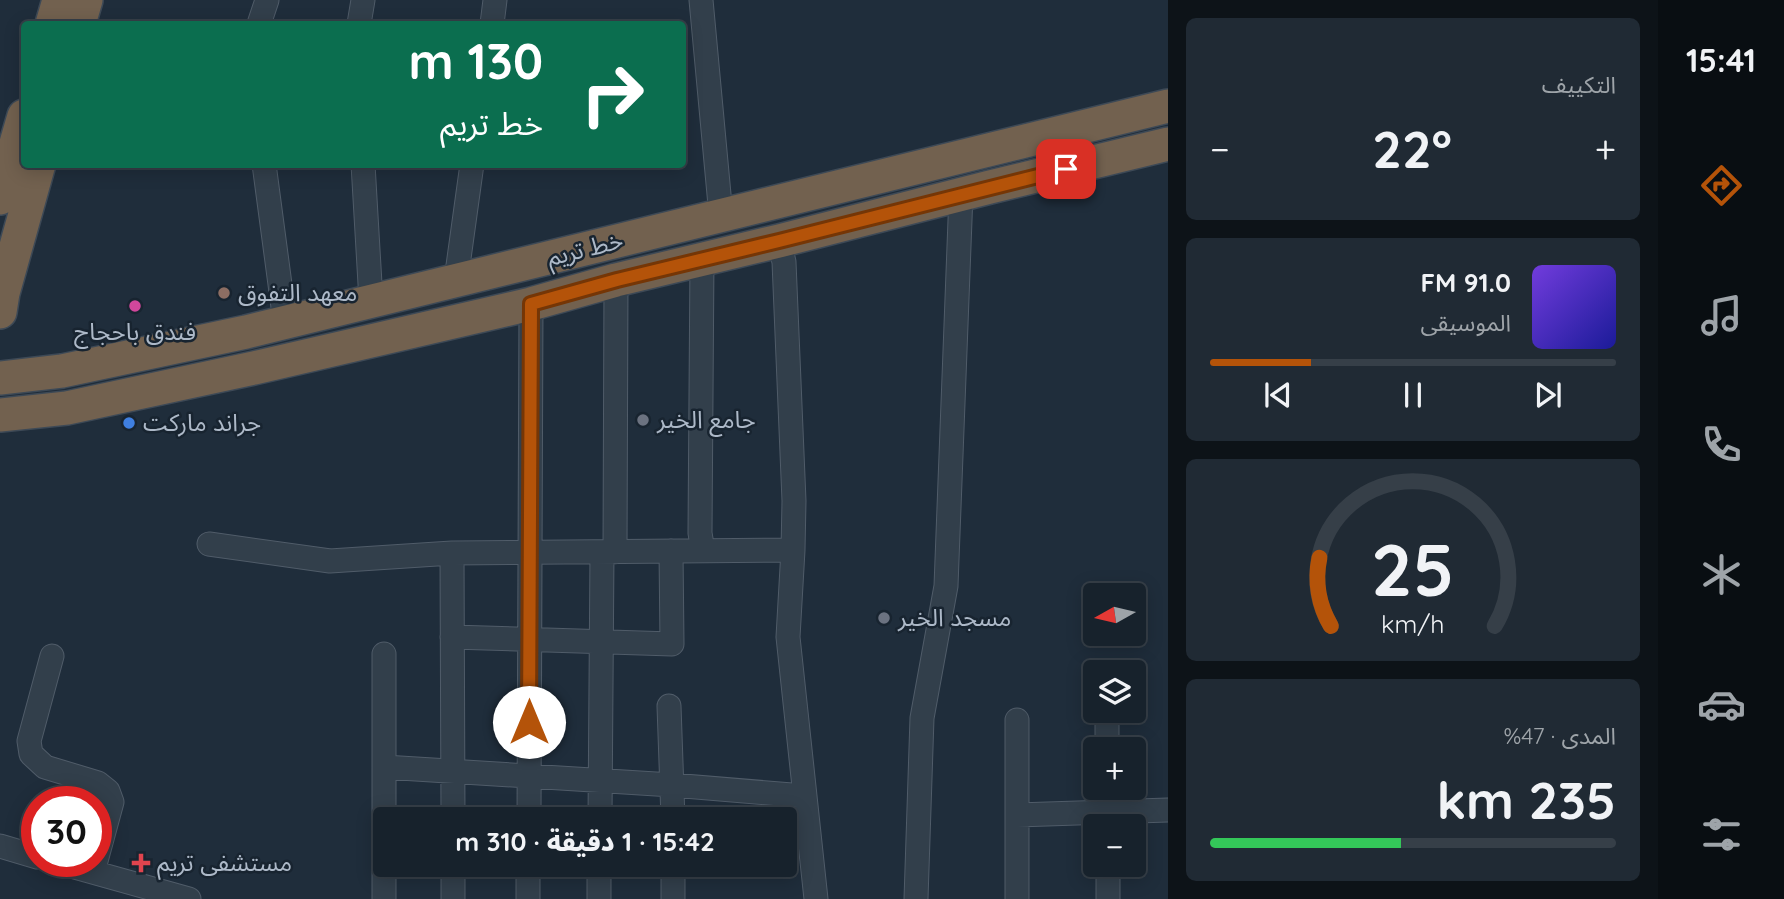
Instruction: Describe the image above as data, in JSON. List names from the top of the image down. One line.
{"streets":{"highway":["خط تريم"]},"places":{"other":["معهد التفوق","فندق باحجاج","جامع الخير","جراند ماركت","مسجد الخير"],"health":["مستشفى تريم"]},"north":"left","page":{"tabs":"15:41","tile":["التكييف",["المدى · 47%","235 km"]],"turn":["130 m","خط تريم"],"heat":["−","22°","+"],"song":["91.0 FM","الموسيقى"],"map_buttons":["+","−"],"limit":"30","trip":"15:42 · 1 دقيقة · 310 m","gauge":["25","km/h"]}}
